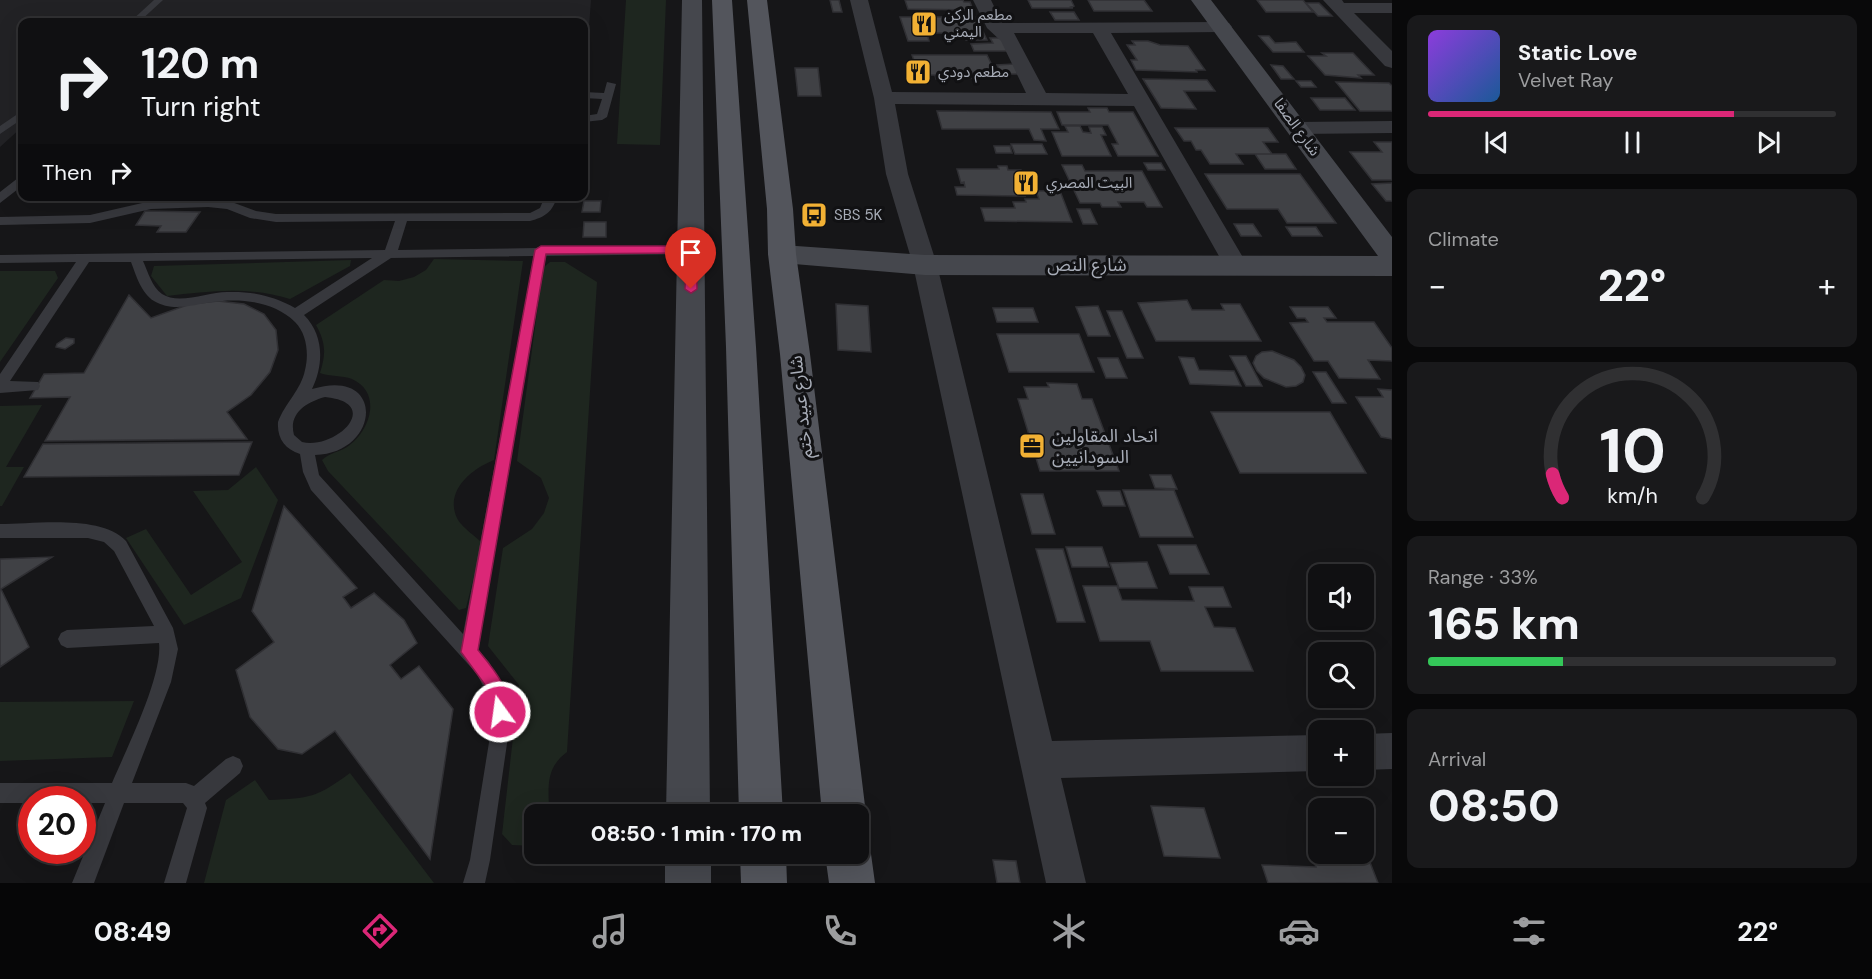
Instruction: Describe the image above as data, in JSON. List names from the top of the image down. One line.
{"streets":{"main road":["شارع عبيد ختم"],"street":["شارع الصفا","شارع النص"]},"crossings":[["شارع النص","شارع عبيد ختم"]],"places":{"restaurant":["مطعم الركن اليمني","مطعم دودي","البيت المصري"],"bus stop":["SBS 5K"],"office":["اتحاد المقاولين السودانيين"]},"page":{"turn":["120 m","Turn right"],"song":["Static Love","Velvet Ray"],"then":"Then","tile":["Climate",["Range · 33%","165 km"],["Arrival","08:50"]],"heat":["−","22°","+"],"map_buttons":["+","−"],"limit":"20","trip":"08:50 · 1 min · 170 m","tabs":["08:49","22°"],"gauge":["10","km/h"]}}
